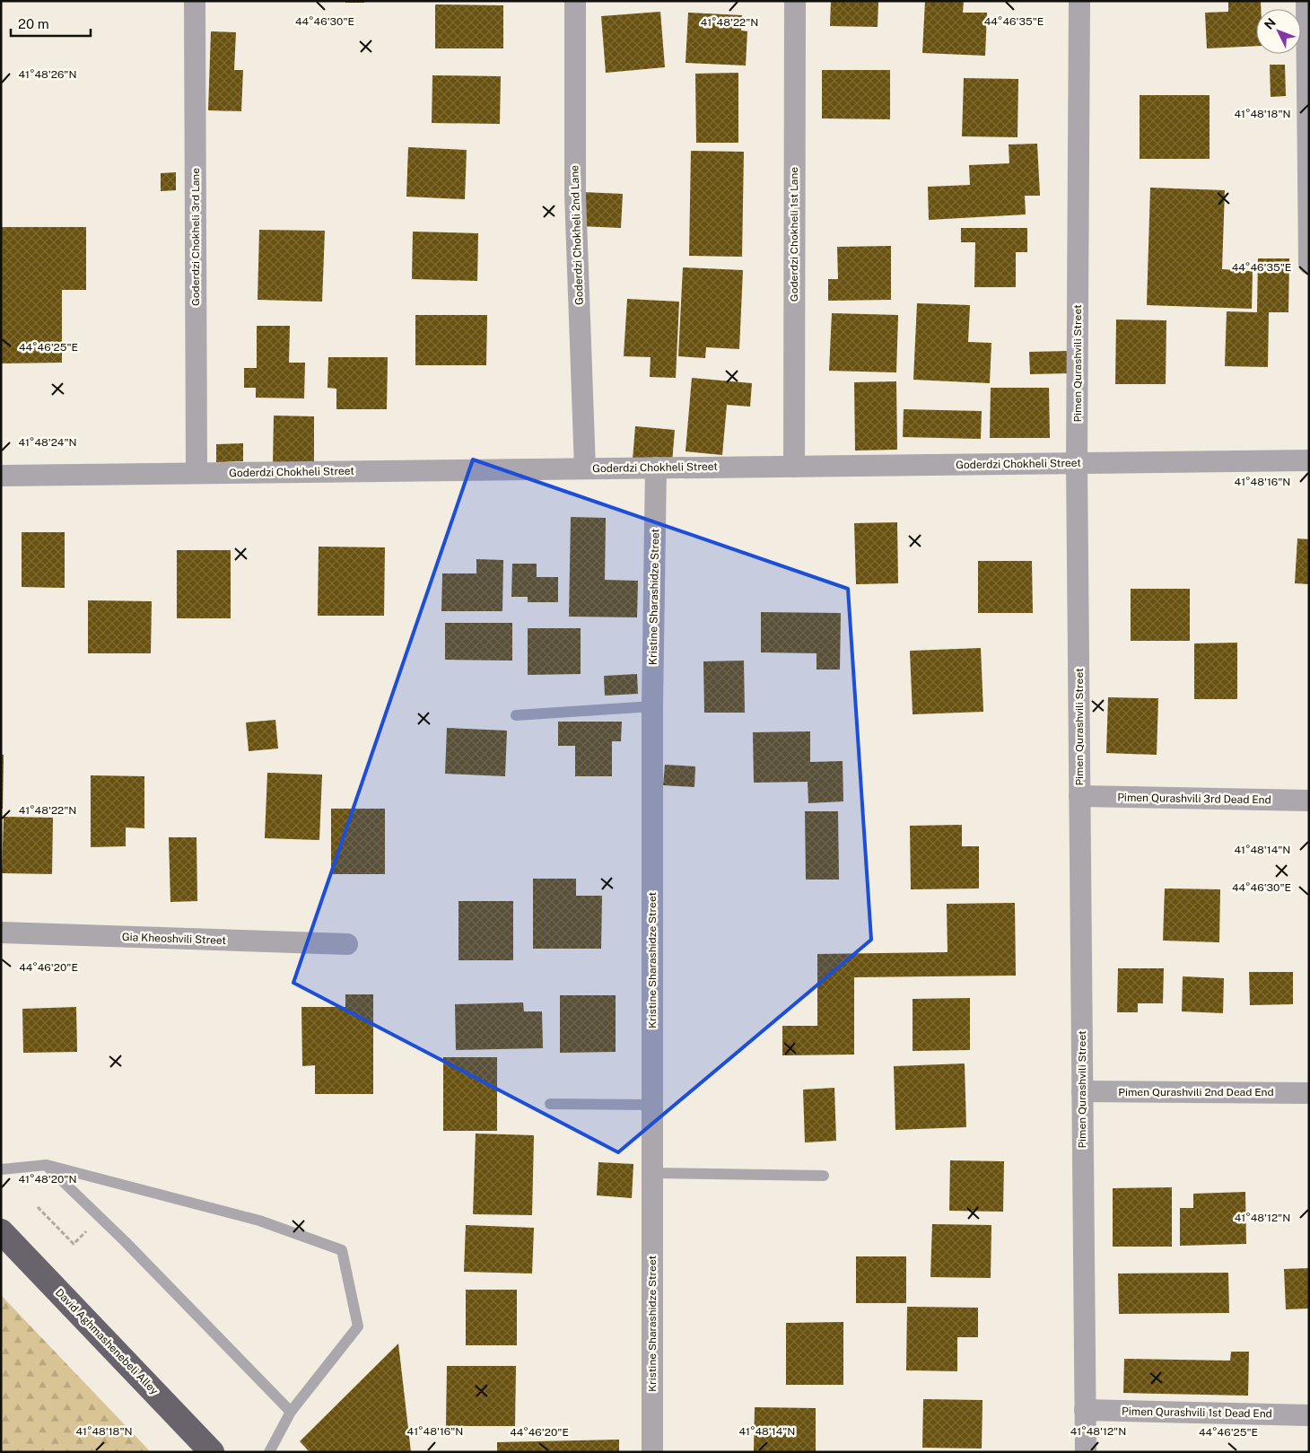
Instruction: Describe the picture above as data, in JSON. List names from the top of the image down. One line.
{"streets":{"highway":["David Aghmashenebeli Alley"],"street":["Goderdzi Chokheli 1st Lane","Goderdzi Chokheli 2nd Lane","Goderdzi Chokheli 3rd Lane","Pimen Qurashvili Street","Goderdzi Chokheli Street","Kristine Sharashidze Street","Pimen Qurashvili 3rd Dead End","Gia Kheoshvili Street","Pimen Qurashvili 2nd Dead End","Pimen Qurashvili 1st Dead End"]},"crossings":[["Goderdzi Chokheli 1st Lane","Goderdzi Chokheli Street"],["Goderdzi Chokheli 2nd Lane","Goderdzi Chokheli Street"],["Goderdzi Chokheli 3rd Lane","Goderdzi Chokheli Street"],["Pimen Qurashvili Street","Goderdzi Chokheli Street"],["Pimen Qurashvili Street","Pimen Qurashvili 3rd Dead End"],["Pimen Qurashvili Street","Pimen Qurashvili 2nd Dead End"],["Pimen Qurashvili Street","Pimen Qurashvili 1st Dead End"],["Goderdzi Chokheli Street","Kristine Sharashidze Street"]],"scale_bar":"20 m","north":"top left","coordinates":["44°46'30\"E","44°46'35\"E","41°48'22\"N","41°48'26\"N","41°48'18\"N","44°46'25\"E","41°48'24\"N","41°48'16\"N","41°48'14\"N","44°46'20\"E","41°48'20\"N","41°48'12\"N"]}
